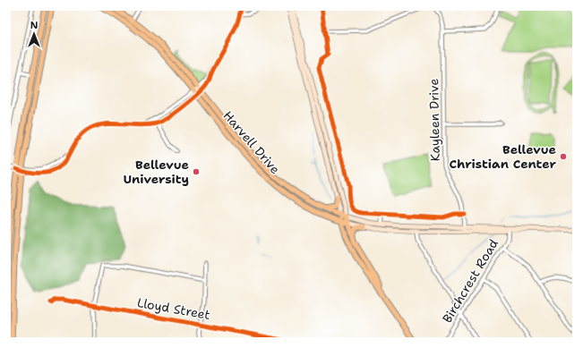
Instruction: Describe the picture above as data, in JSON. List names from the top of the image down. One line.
{"streets":{"main road":["Harvell Drive"],"street":["Kayleen Drive","Birchcrest Road","Lloyd Street"]},"crossings":[["Kayleen Drive","Harvell Drive"],["Harvell Drive","Birchcrest Road"]],"places":["Bellevue Christian Center","Bellevue University"],"north":"top"}
